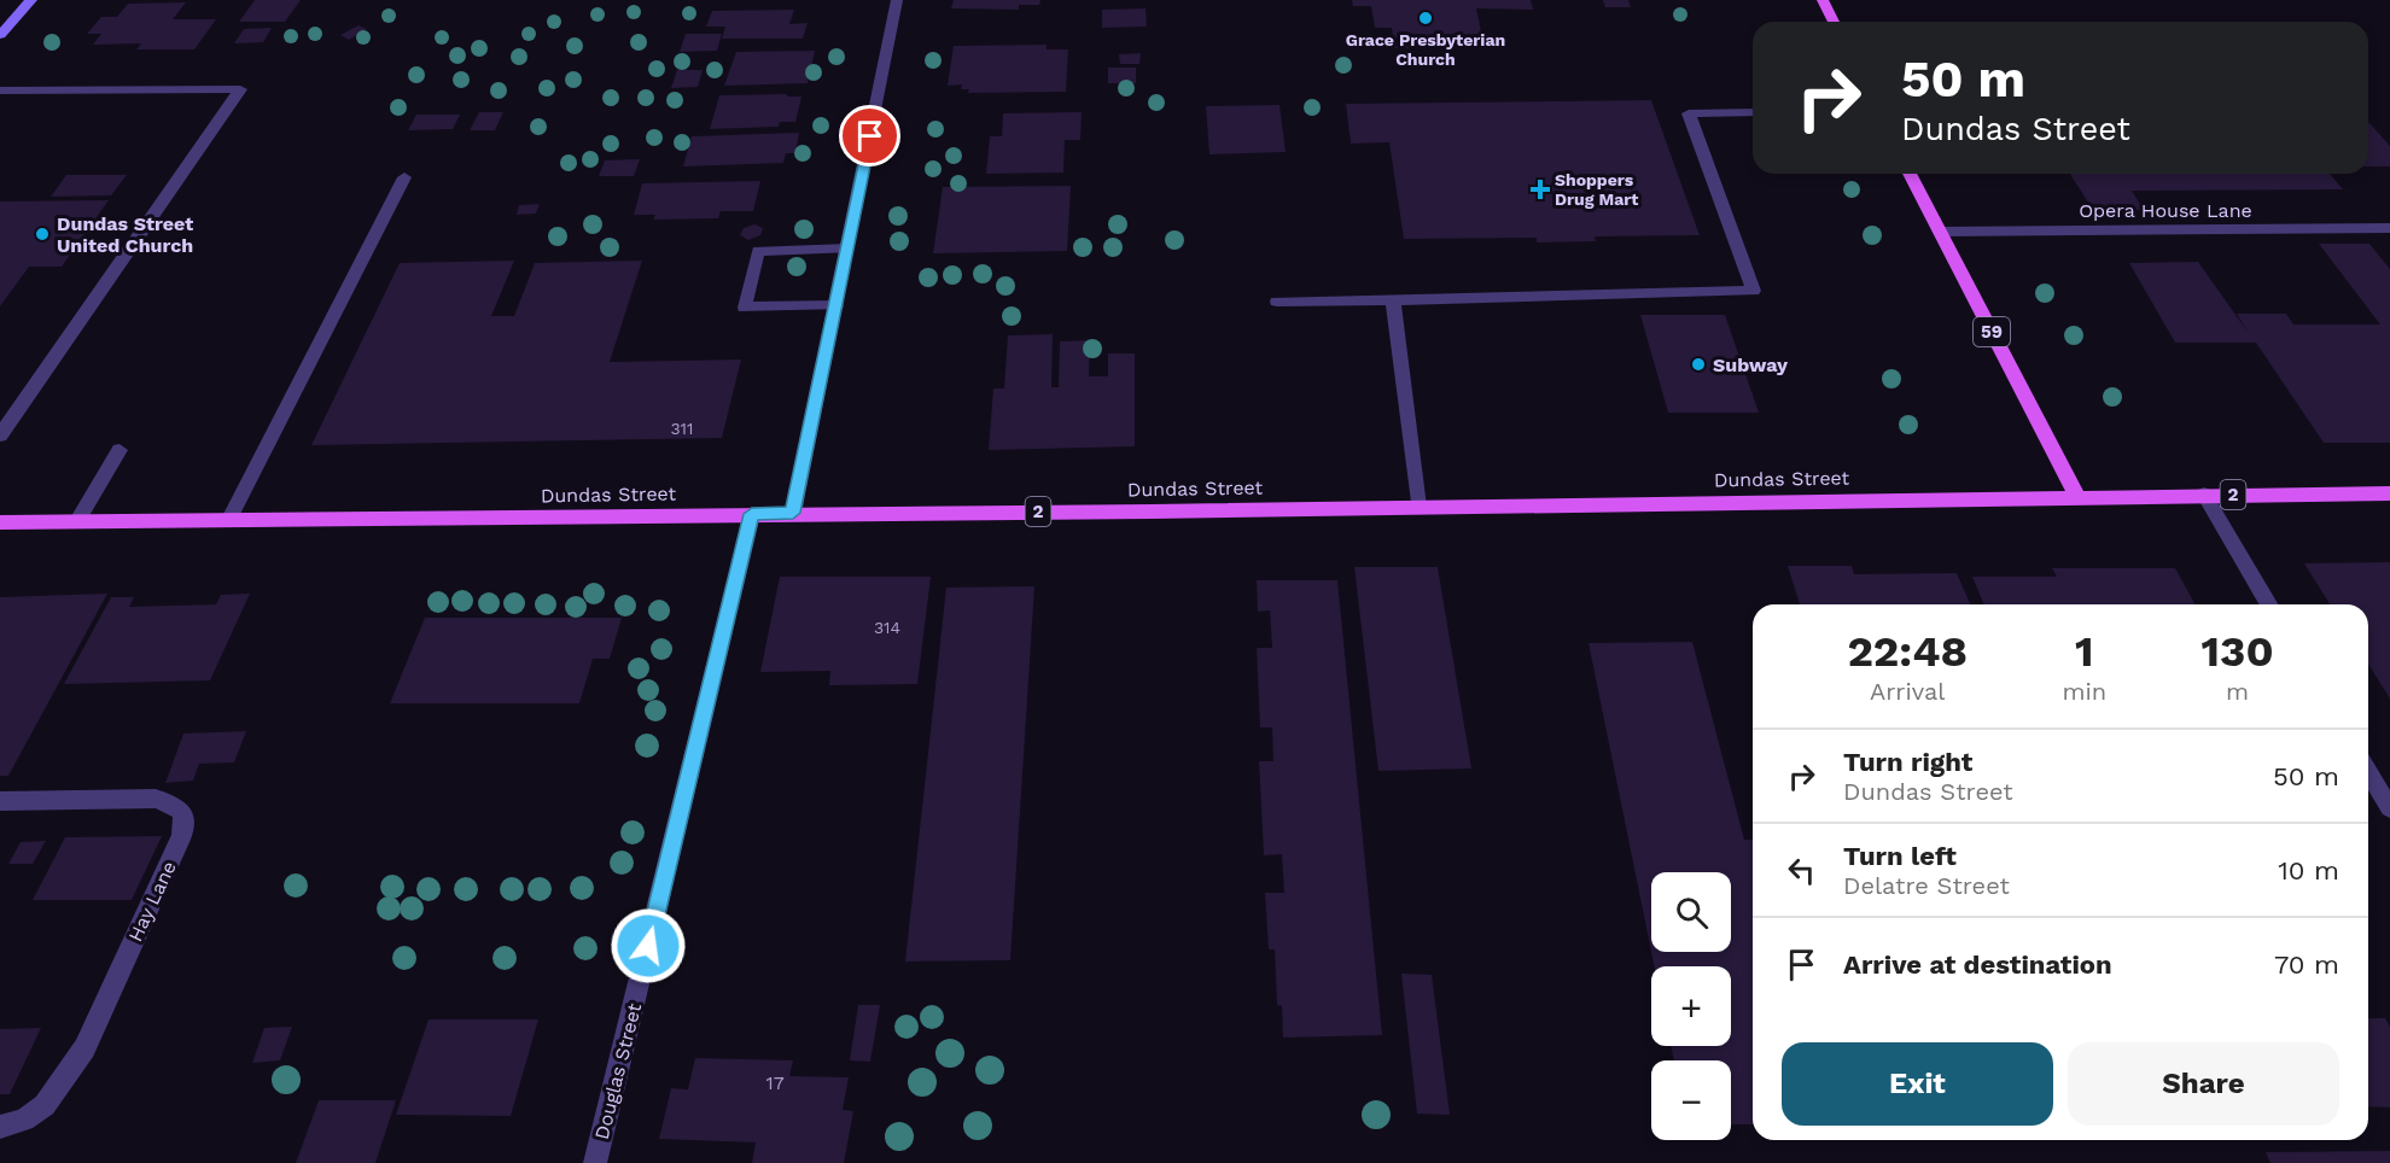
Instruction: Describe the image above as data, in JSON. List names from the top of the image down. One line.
{"streets":{"main road":["59","Dundas Street","2"],"street":["Opera House Lane","Hay Lane","Douglas Street"]},"crossings":[["Opera House Lane","59"],["59","Dundas Street"],["Dundas Street","Douglas Street"]],"places":{"other":["Grace Presbyterian Church","Dundas Street United Church","Subway"],"health":["Shoppers Drug Mart"]},"house_numbers":["311","314","17"],"page":{"turn":["50 m","Dundas Street"],"eta":["22:48","Arrival","1","min","130","m"],"list":[{"name":"Turn right","note":"Dundas Street","value":"50 m"},{"name":"Turn left","note":"Delatre Street","value":"10 m"},{"name":"Arrive at destination","value":"70 m"}],"map_buttons":["+","−"],"buttons":["Exit","Share"]}}
